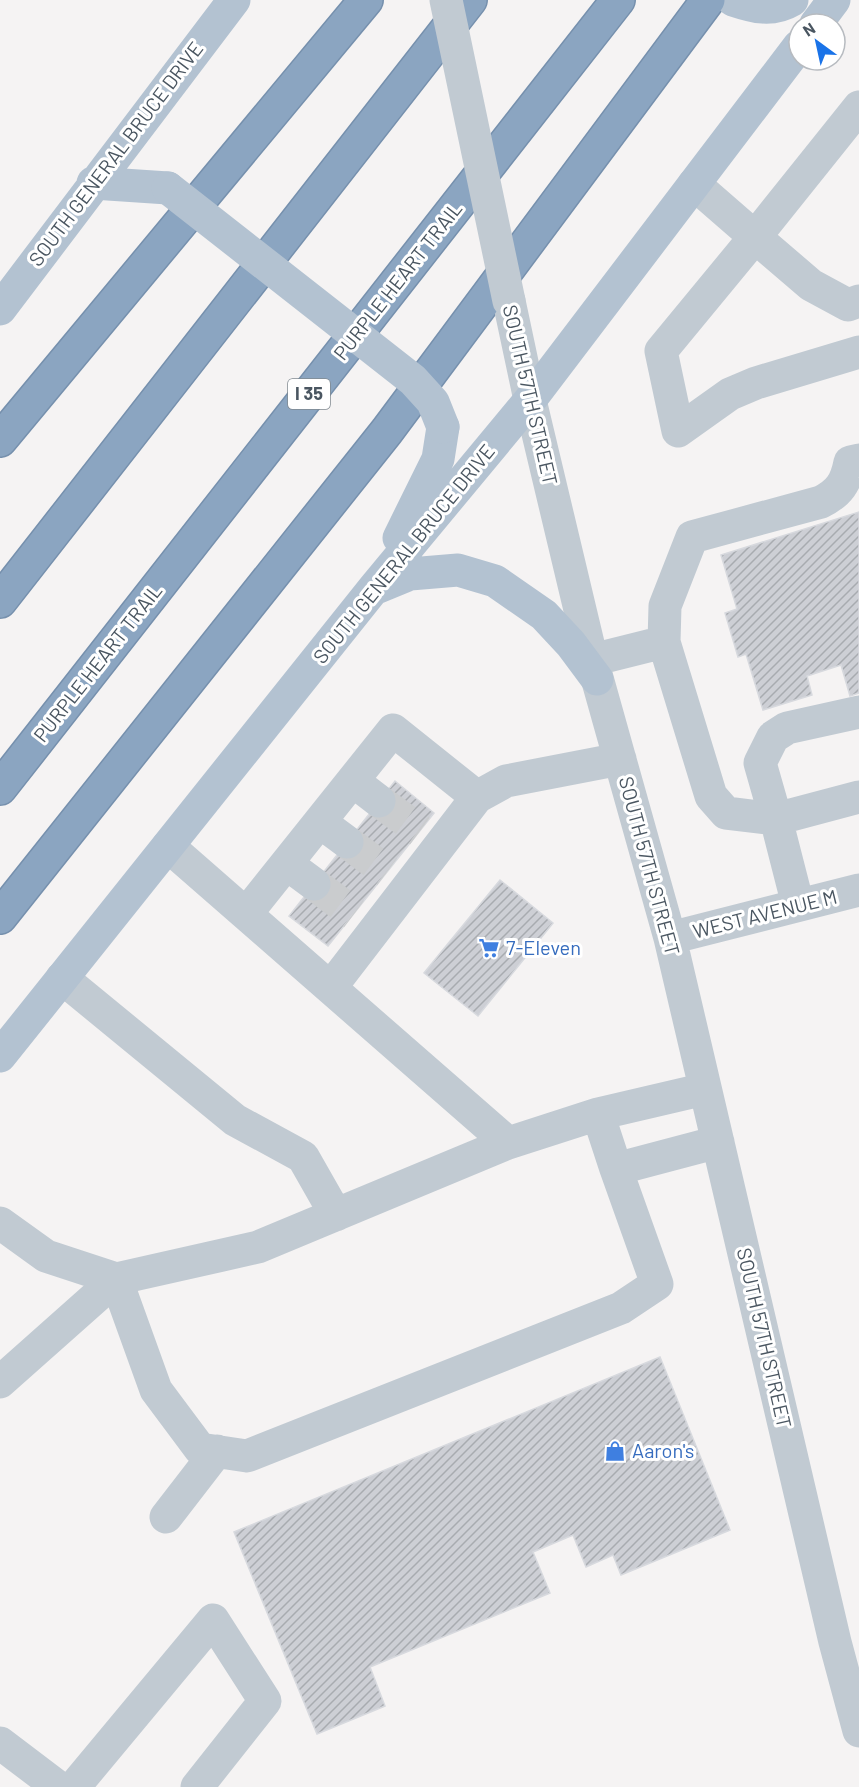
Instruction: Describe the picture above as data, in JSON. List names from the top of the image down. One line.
{"streets":{"highway":["PURPLE HEART TRAIL","I 35"],"main road":["SOUTH GENERAL BRUCE DRIVE"],"street":["SOUTH 57TH STREET","WEST AVENUE M"]},"crossings":[["SOUTH GENERAL BRUCE DRIVE","SOUTH 57TH STREET"],["SOUTH 57TH STREET","WEST AVENUE M"]],"places":{"supermarket":["7-Eleven"],"shop":["Aaron's"]},"north":"top left"}
